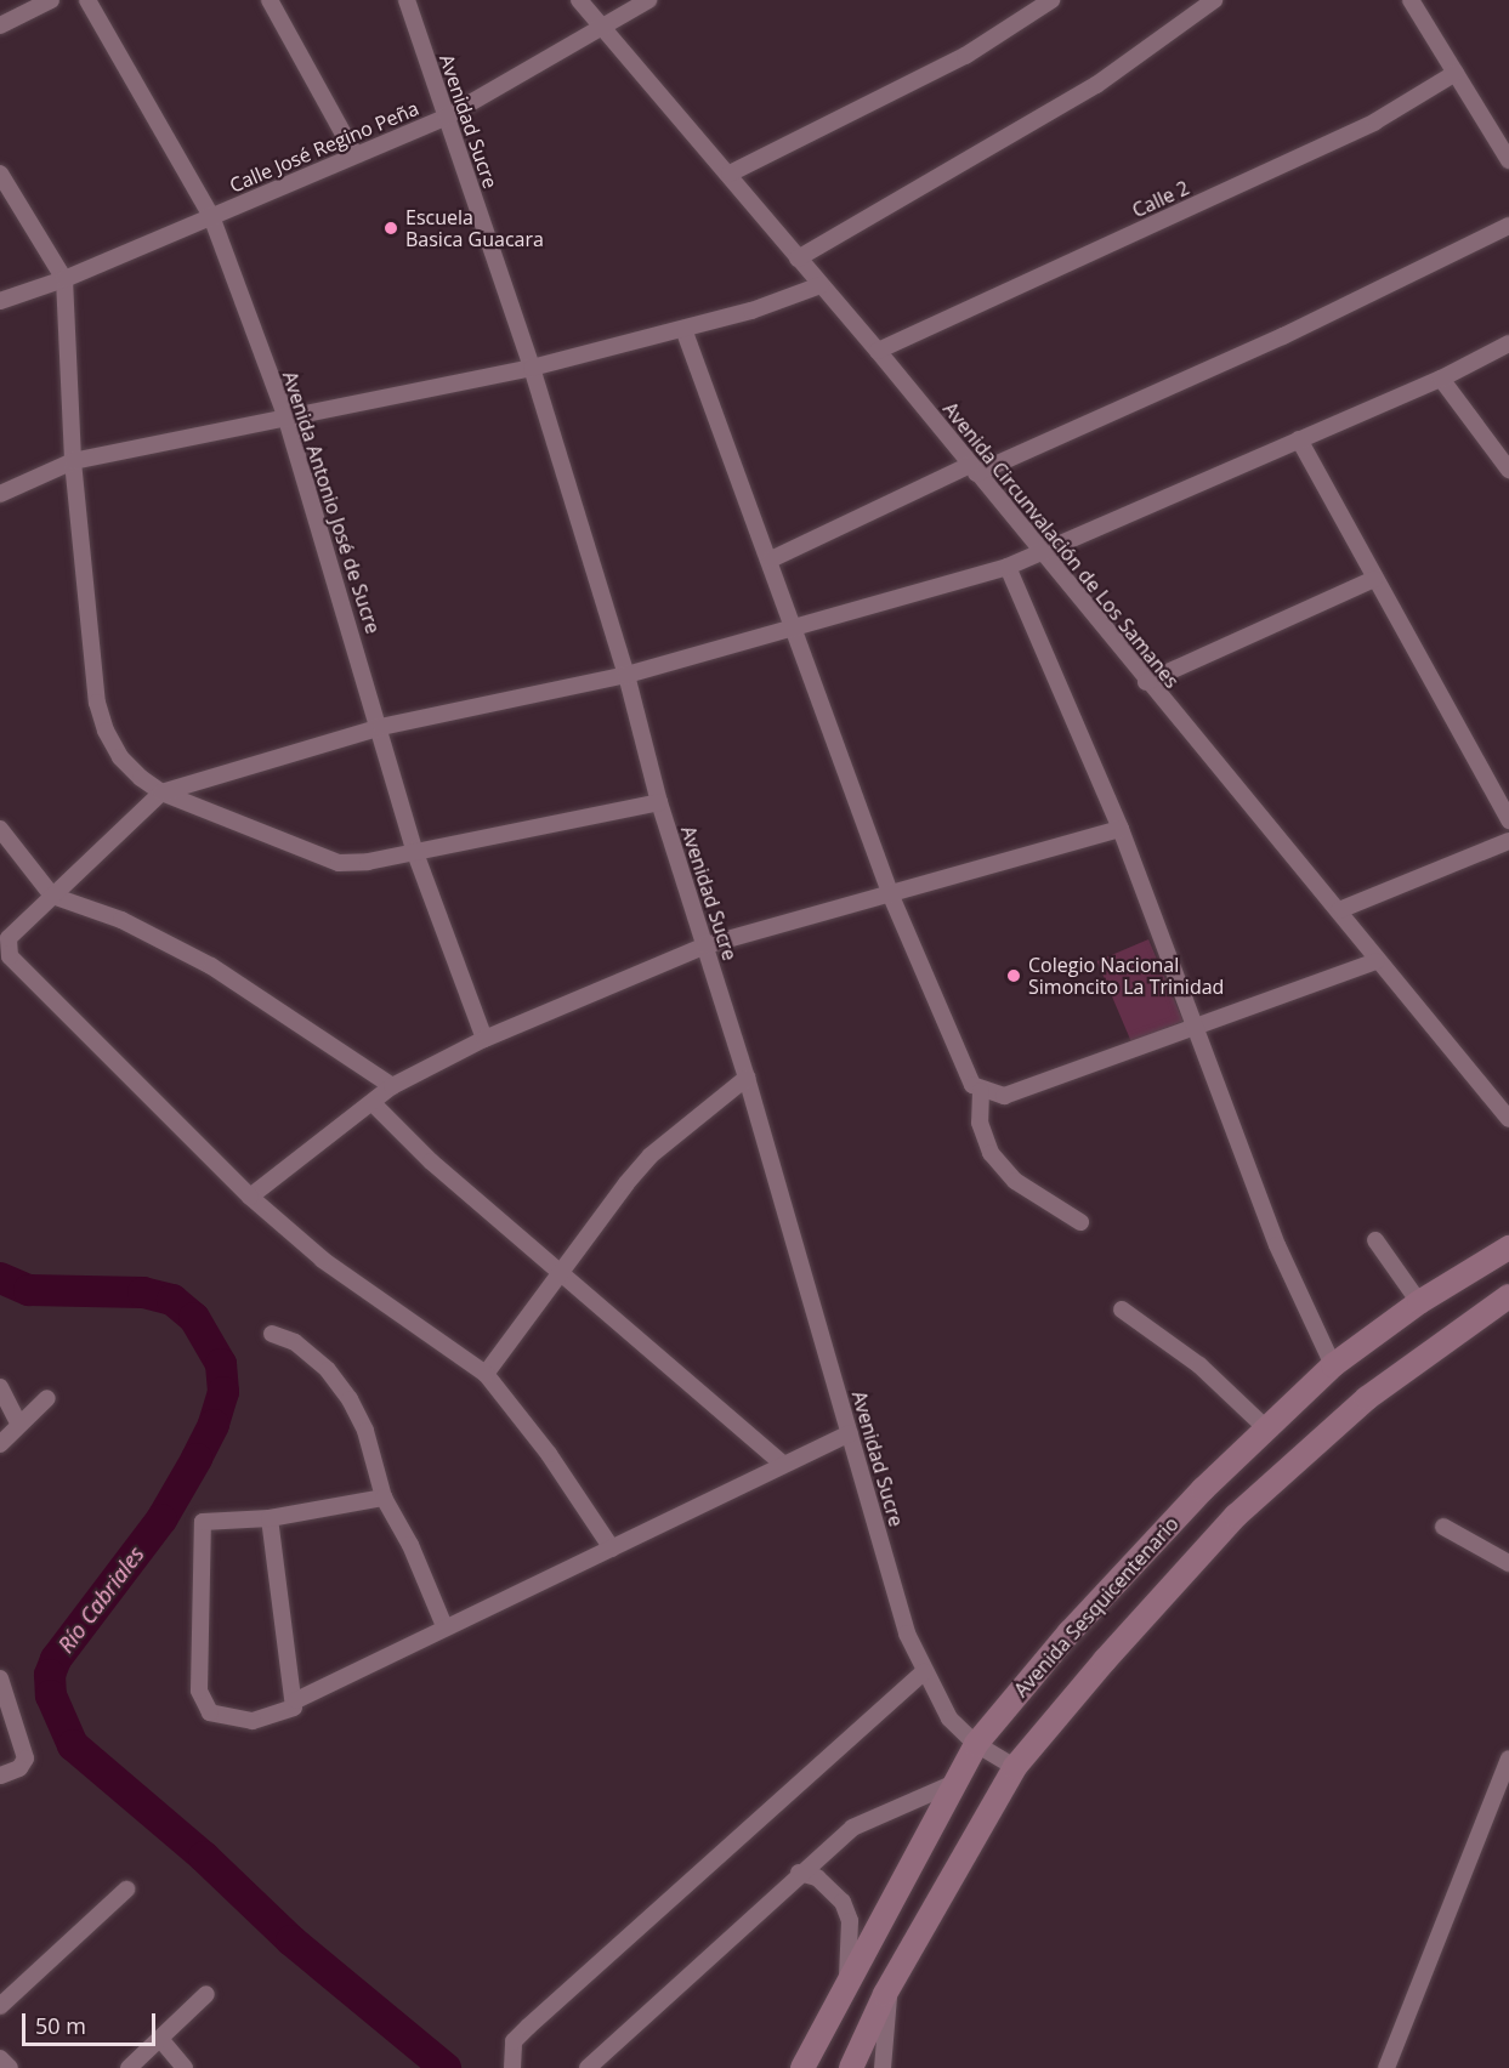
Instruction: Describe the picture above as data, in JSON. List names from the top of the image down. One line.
{"streets":{"main road":["Avenida Sesquicentenario"],"street":["Avenidad Sucre","Calle José Regino Peña","Calle 2","Avenida Antonio José de Sucre","Avenida Circunvalación de Los Samanes"]},"crossings":[["Avenidad Sucre","Calle José Regino Peña"],["Avenidad Sucre","Avenida Sesquicentenario"],["Calle José Regino Peña","Avenida Antonio José de Sucre"],["Calle José Regino Peña","Avenida Circunvalación de Los Samanes"],["Calle 2","Avenida Circunvalación de Los Samanes"]],"water":["Río Cabriales"],"places":["Escuela Basica Guacara","Colegio Nacional Simoncito La Trinidad"],"scale_bar":"50 m"}
